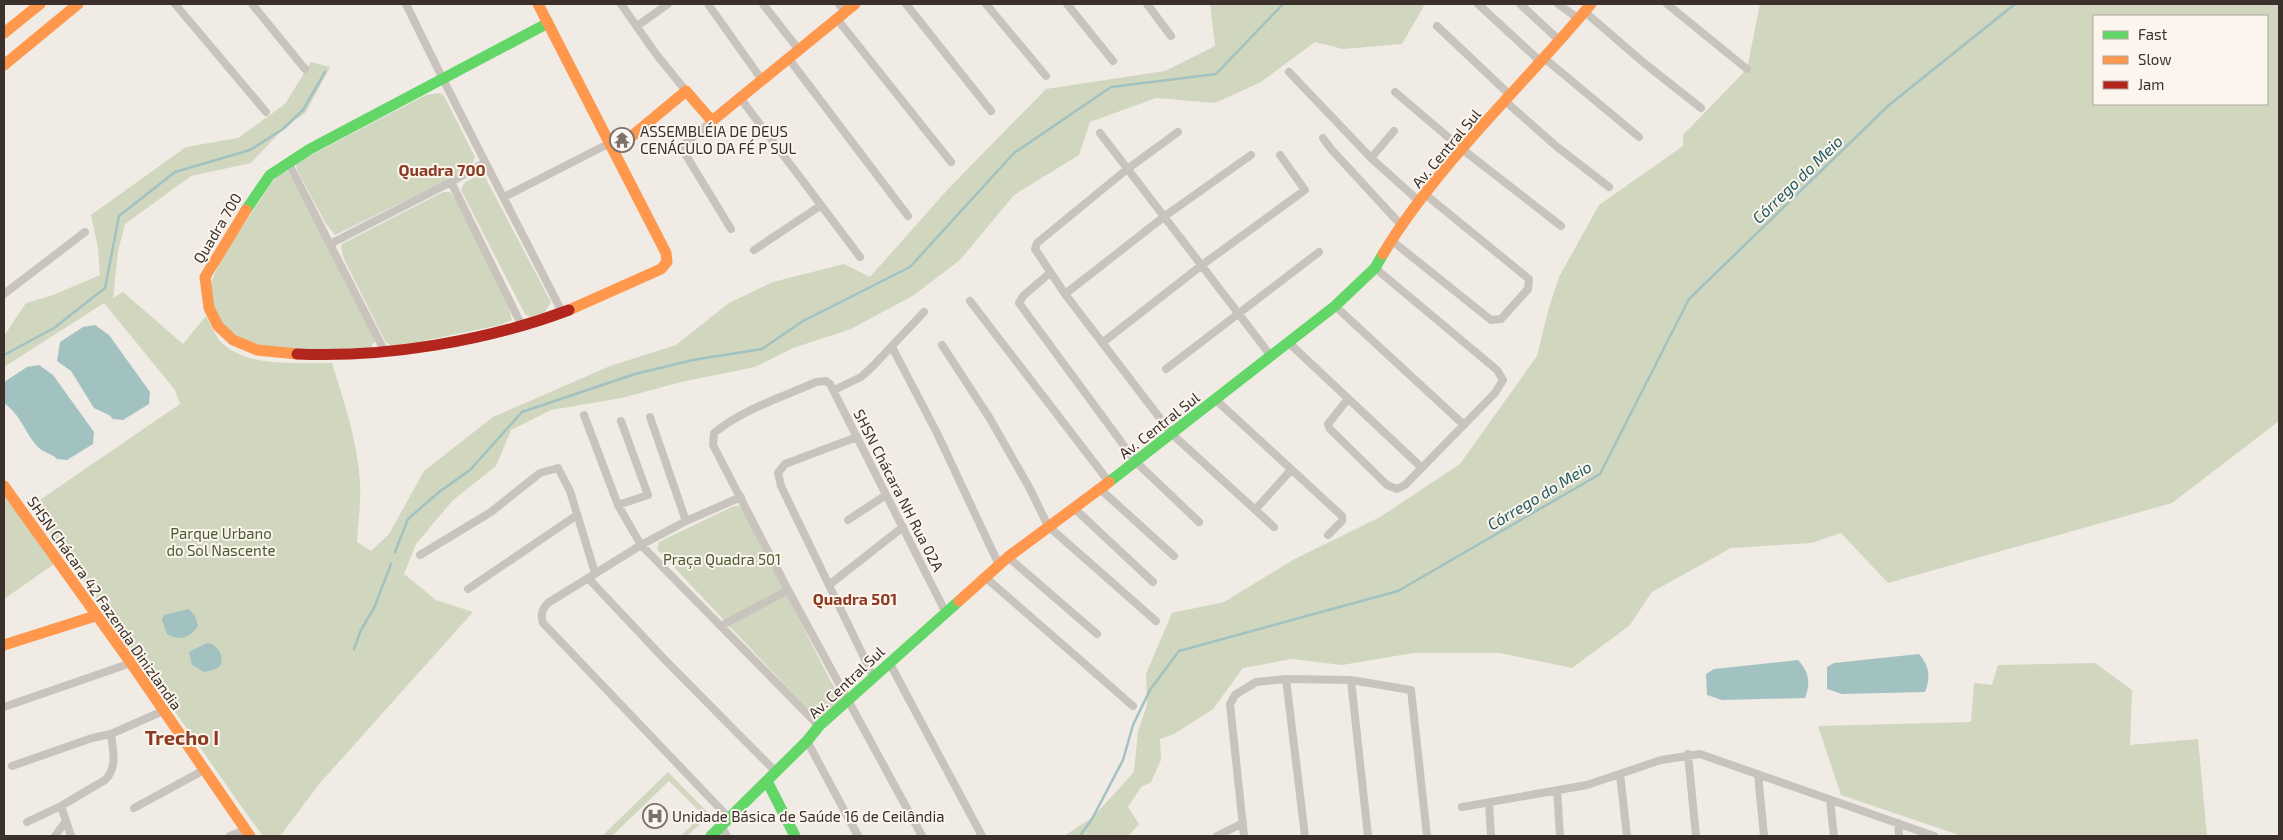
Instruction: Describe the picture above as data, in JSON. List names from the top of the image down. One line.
{"streets":{"street":["Av. Central Sul","Quadra 700","SHSN Chácara NH Rua 02A","SHSN Chácara 42 Fazenda Dinizlandia"]},"crossings":[["Av. Central Sul","SHSN Chácara NH Rua 02A"]],"districts":["Quadra 700","Quadra 501","Trecho I"],"water":["Córrego do Meio"],"parks":["Parque Urbano do Sol Nascente","Praça Quadra 501"],"places":{"temple":["ASSEMBLÉIA DE DEUS CENÁCULO DA FÉ P SUL"],"hospital":["Unidade Básica de Saúde 16 de Ceilândia"]},"legend":["Fast","Slow","Jam"]}
